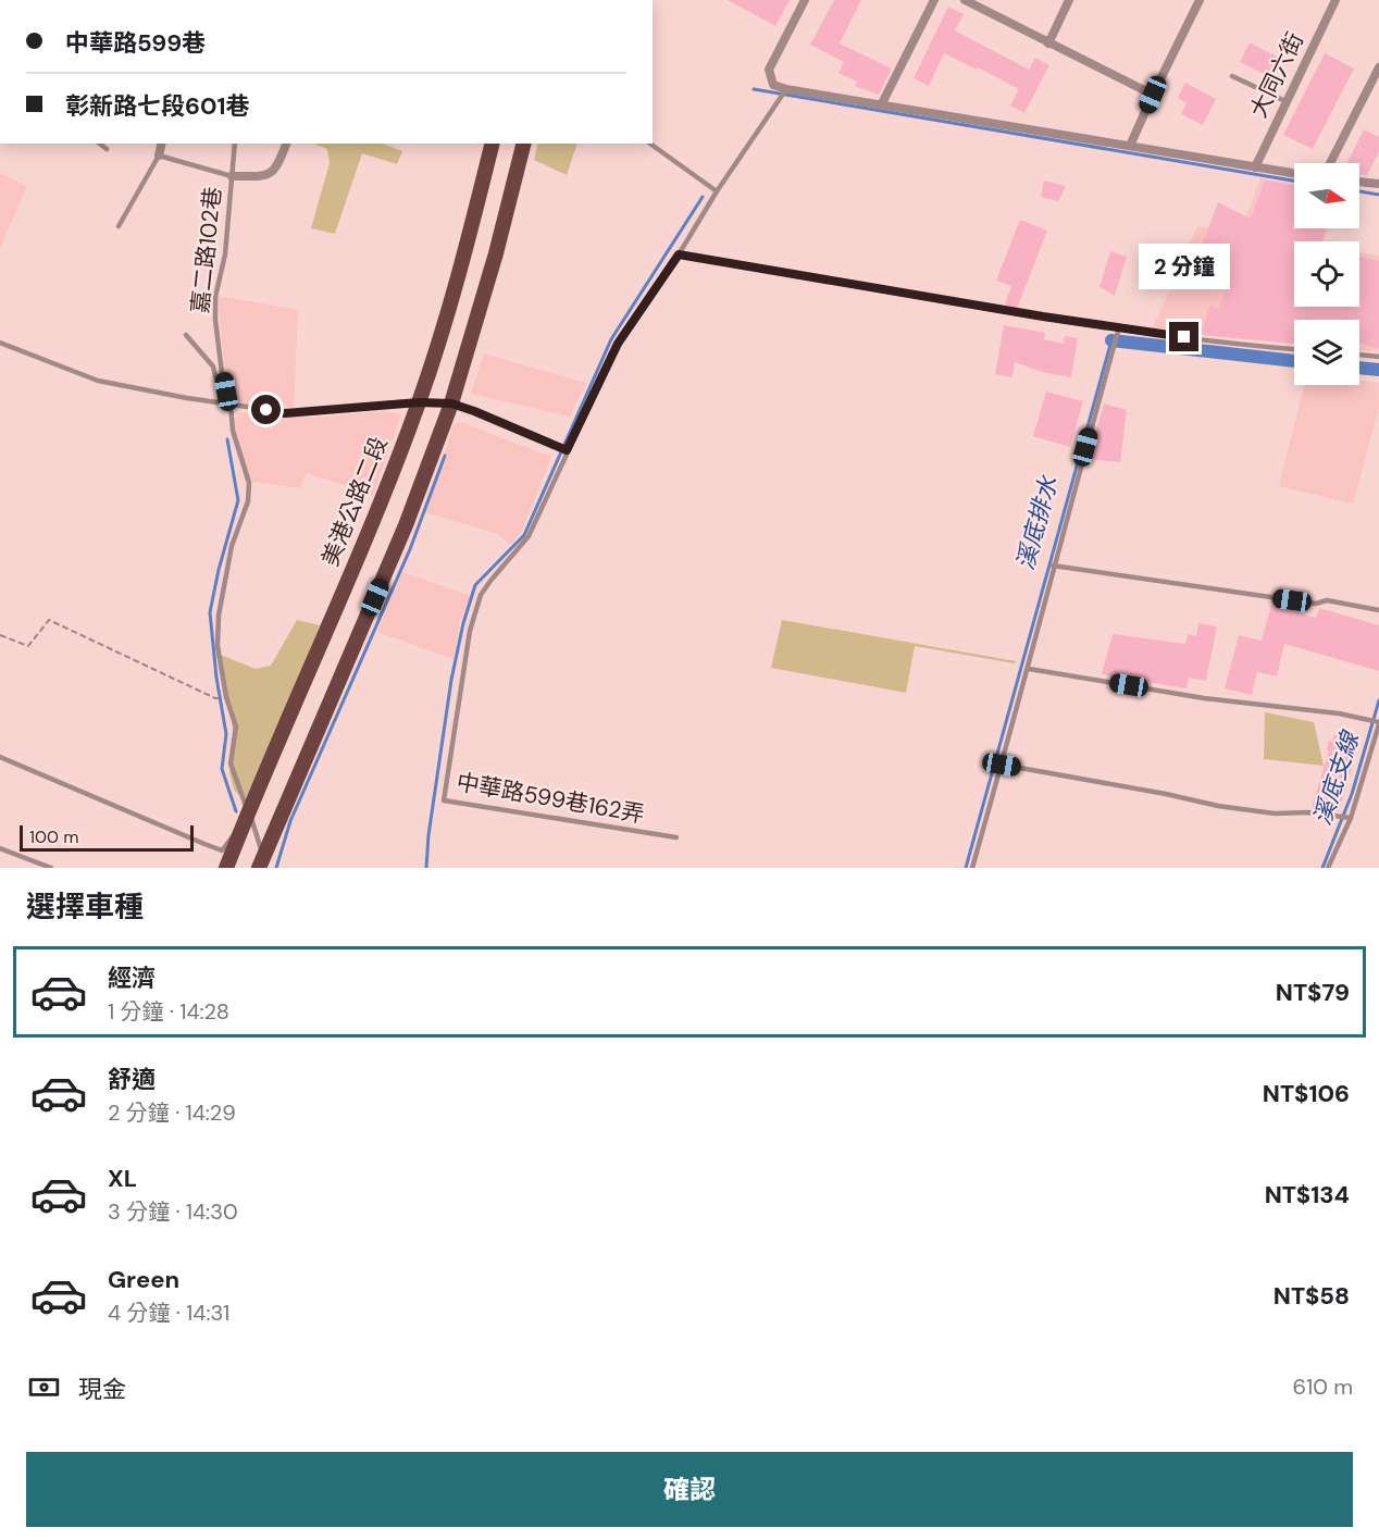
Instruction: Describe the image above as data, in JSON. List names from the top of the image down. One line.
{"streets":{"main road":["美港公路二段"],"street":["大同六街"],"lane":["嘉二路102巷","中華路599巷162弄"]},"crossings":[["嘉二路102巷","美港公路二段"]],"water":["溪底排水","溪底支線"],"scale_bar":"100 m","north":"right","page":{"banner":["中華路599巷","彰新路七段601巷"],"bubble":"2 分鐘","scale":"100 m","heading":"選擇車種","list":[{"name":"經濟","note":"1 分鐘 · 14:28","value":"NT$79"},{"name":"舒適","note":"2 分鐘 · 14:29","value":"NT$106"},{"name":"XL","note":"3 分鐘 · 14:30","value":"NT$134"},{"name":"Green","note":"4 分鐘 · 14:31","value":"NT$58"}],"pay":["現金","610 m"],"buttons":"確認"}}
